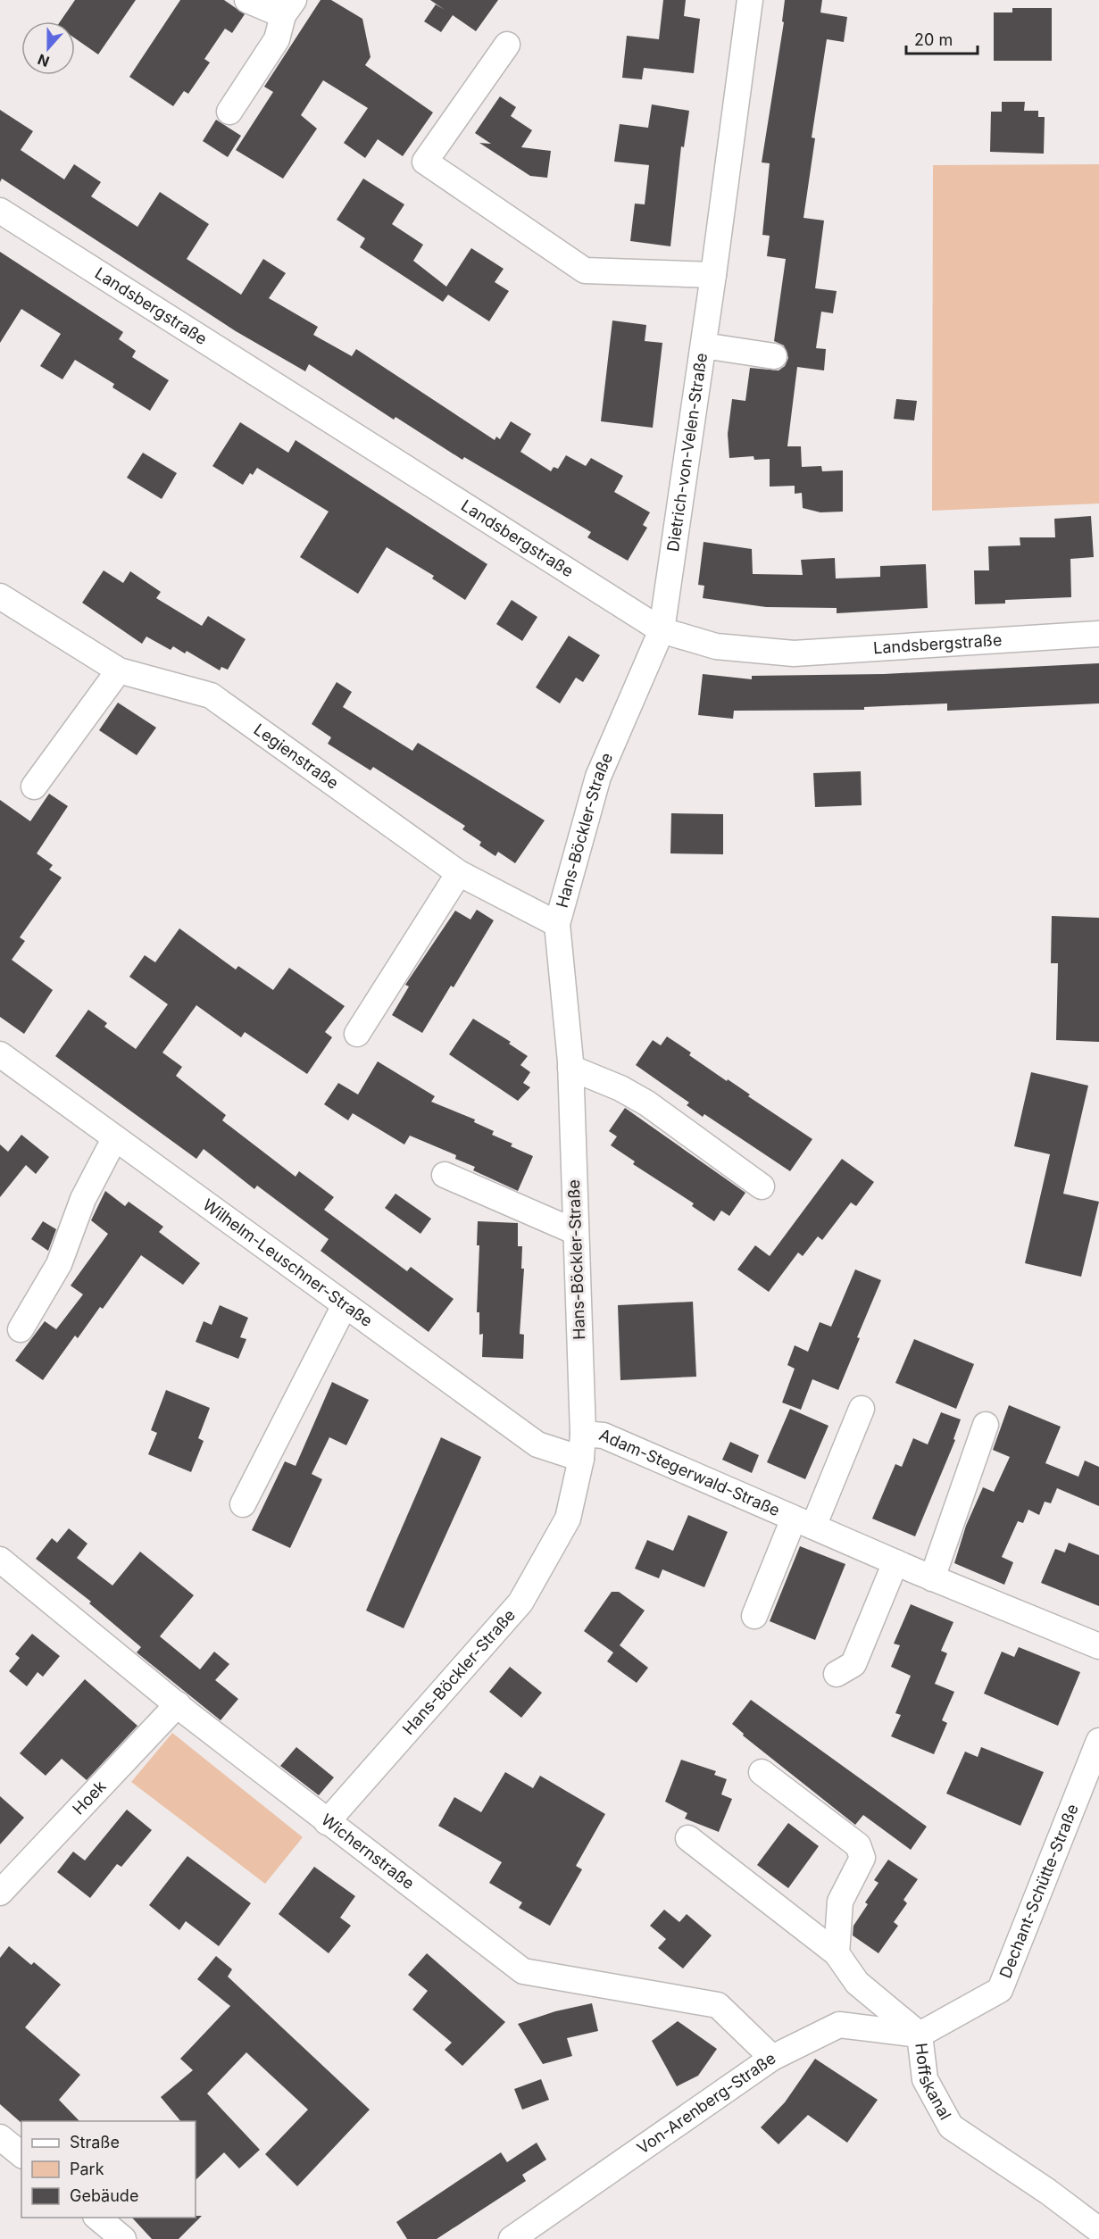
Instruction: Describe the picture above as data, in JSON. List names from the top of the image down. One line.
{"streets":{"street":["Landsbergstraße","Dietrich-von-Velen-Straße","Legienstraße","Hans-Böckler-Straße","Wilhelm-Leuschner-Straße","Adam-Stegerwald-Straße","Hoek","Wichernstraße","Dechant-Schütte-Straße","Hoffskanal","Von-Arenberg-Straße"]},"crossings":[["Landsbergstraße","Dietrich-von-Velen-Straße"],["Landsbergstraße","Hans-Böckler-Straße"],["Dietrich-von-Velen-Straße","Hans-Böckler-Straße"],["Legienstraße","Hans-Böckler-Straße"],["Hans-Böckler-Straße","Wilhelm-Leuschner-Straße"],["Hans-Böckler-Straße","Adam-Stegerwald-Straße"],["Hans-Böckler-Straße","Wichernstraße"],["Hoek","Wichernstraße"],["Wichernstraße","Von-Arenberg-Straße"],["Dechant-Schütte-Straße","Hoffskanal"],["Dechant-Schütte-Straße","Von-Arenberg-Straße"],["Hoffskanal","Von-Arenberg-Straße"]],"legend":["Straße","Park","Gebäude"],"scale_bar":"20 m","north":"bottom"}
